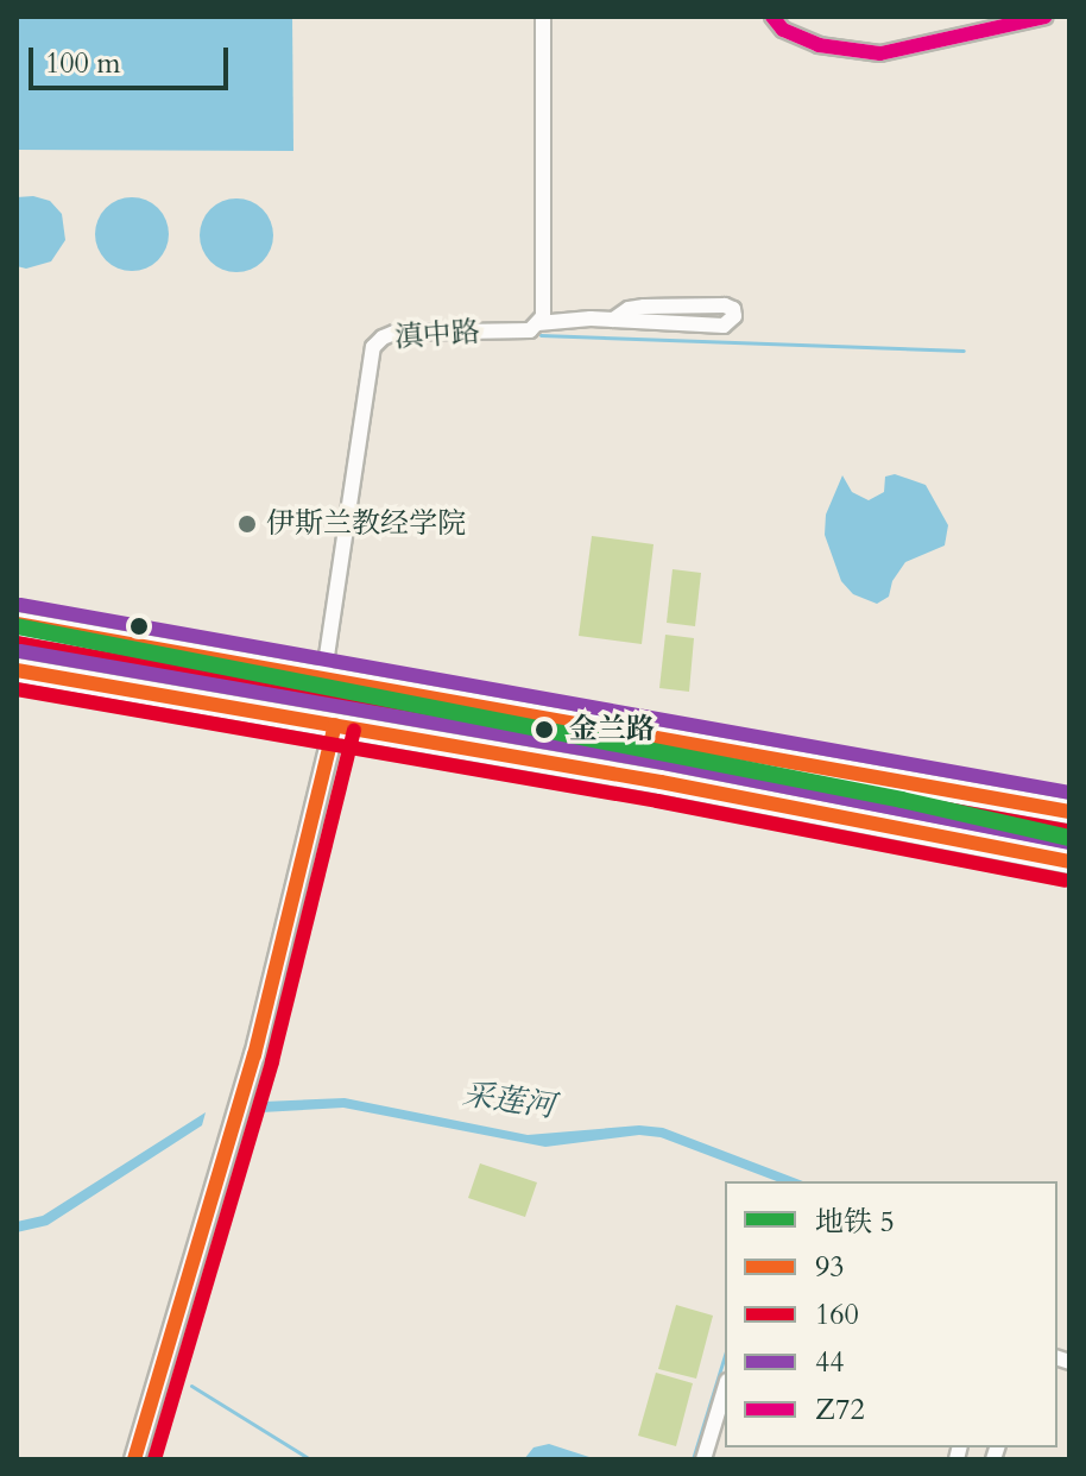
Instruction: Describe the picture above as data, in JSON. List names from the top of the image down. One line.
{"streets":{"street":["滇中路"]},"water":["采莲河"],"places":["伊斯兰教经学院","金兰路"],"lines":["transit line Z72","transit line 44","transit line 93","metro line 5","transit line 160"],"legend":["地铁 5","93","160","44","Z72"],"scale_bar":"100 m"}
